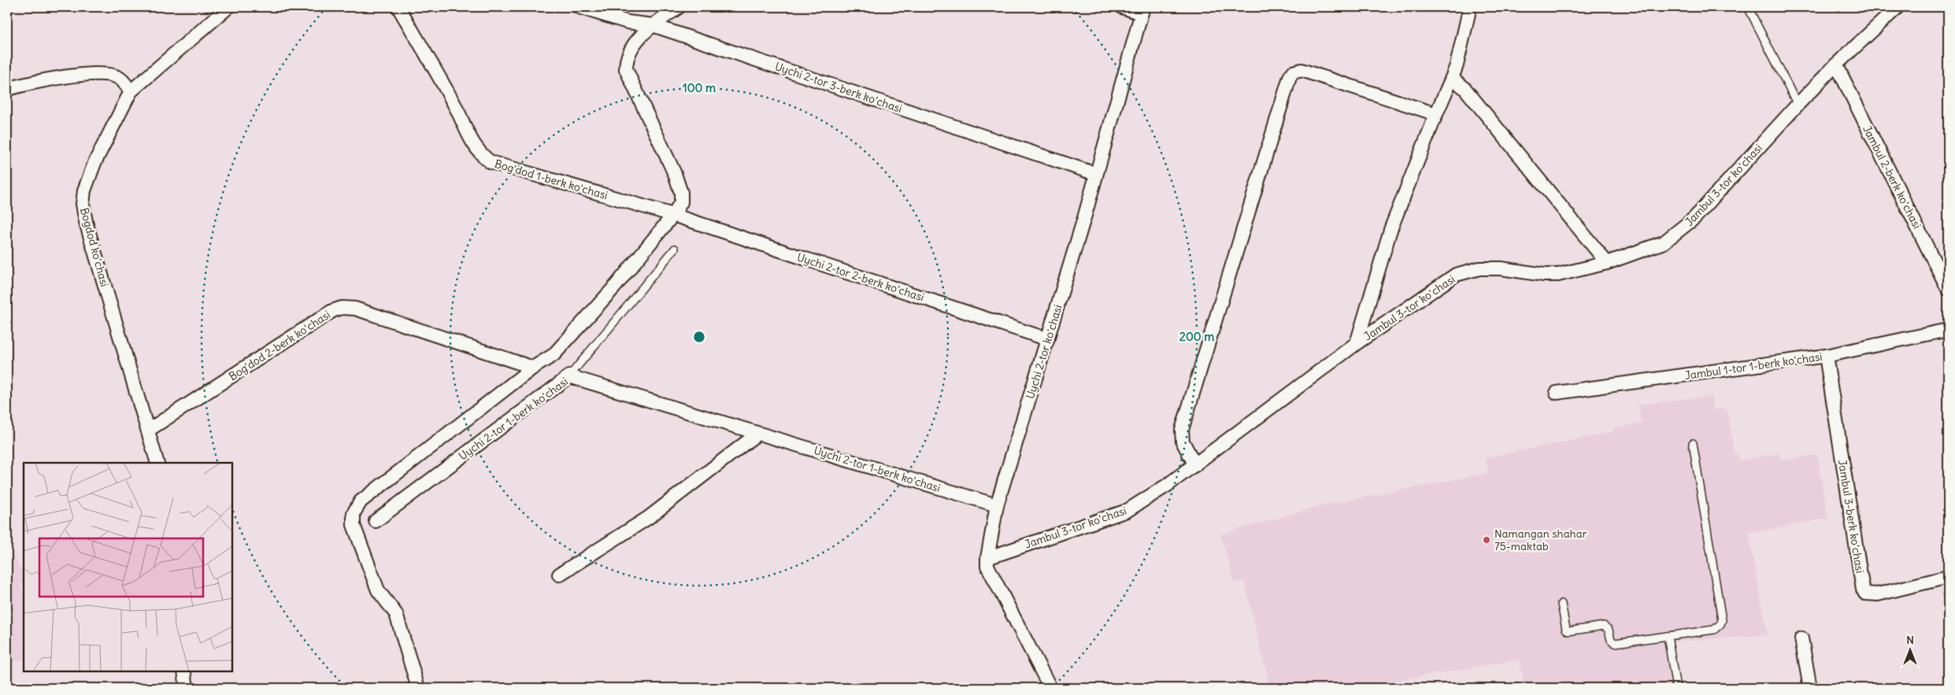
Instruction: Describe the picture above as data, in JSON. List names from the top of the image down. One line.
{"streets":{"street":["Uychi 2-tor 3-berk koʻchasi","Jambul 2-berk koʻchasi","Bog'dod 1-berk koʻchasi","Jambul 3-tor koʻchasi","Bogdod koʻchasi","Uychi 2-tor 2-berk koʻchasi","Bog'dod 2-berk koʻchasi","Uychi 2-tor koʻchasi","Jambul 1-tor 1-berk koʻchasi","Uychi 2-tor 1-berk koʻchasi","Jambul 3-berk koʻchasi"]},"crossings":[["Uychi 2-tor 3-berk koʻchasi","Uychi 2-tor koʻchasi"],["Jambul 2-berk koʻchasi","Jambul 3-tor koʻchasi"],["Bog'dod 1-berk koʻchasi","Uychi 2-tor 2-berk koʻchasi"],["Jambul 3-tor koʻchasi","Uychi 2-tor koʻchasi"],["Bogdod koʻchasi","Bog'dod 2-berk koʻchasi"],["Uychi 2-tor 2-berk koʻchasi","Uychi 2-tor koʻchasi"],["Uychi 2-tor koʻchasi","Uychi 2-tor 1-berk koʻchasi"],["Jambul 1-tor 1-berk koʻchasi","Jambul 3-berk koʻchasi"]],"places":["Namangan shahar 75-maktab"],"north":"top","rings":["100 m","200 m"]}
